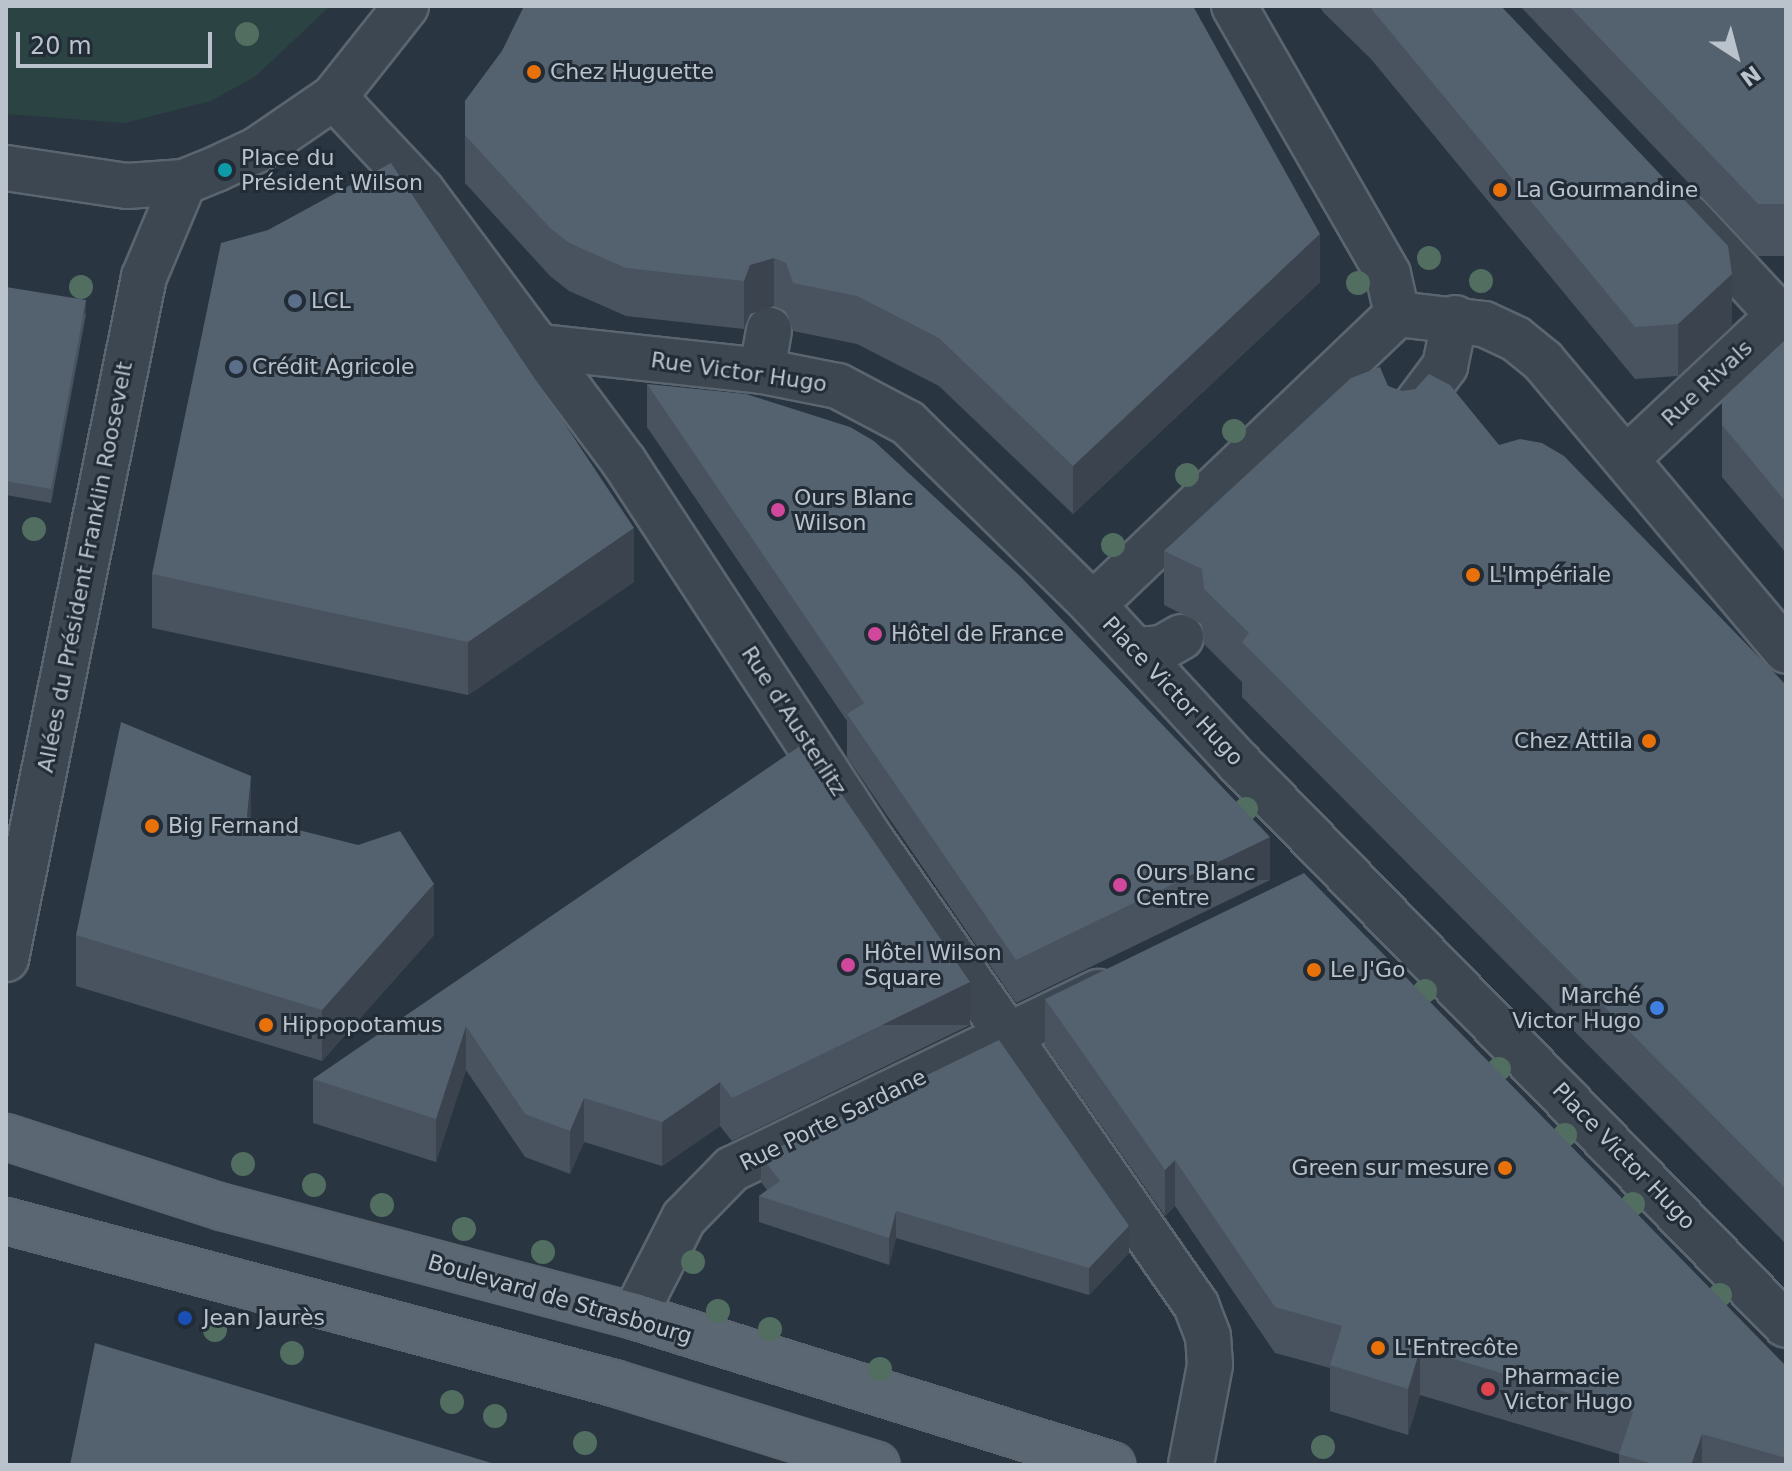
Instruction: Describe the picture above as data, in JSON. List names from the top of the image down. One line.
{"streets":{"main road":["Boulevard de Strasbourg"],"street":["Rue Victor Hugo","Rue Rivals","Allées du Président Franklin Roosevelt","Place Victor Hugo","Rue d'Austerlitz","Rue Porte Sardane"]},"crossings":[["Rue Victor Hugo","Place Victor Hugo"],["Rue Victor Hugo","Rue d'Austerlitz"],["Rue d'Austerlitz","Rue Porte Sardane"],["Rue Porte Sardane","Boulevard de Strasbourg"]],"places":["Chez Huguette","Place du Président Wilson","La Gourmandine","LCL","Crédit Agricole","Ours Blanc Wilson","L'Impériale","Hôtel de France","Chez Attila","Big Fernand","Ours Blanc Centre","Hôtel Wilson Square","Le J'Go","Marché Victor Hugo","Hippopotamus","Green sur mesure","Jean Jaurès","L'Entrecôte","Pharmacie Victor Hugo"],"scale_bar":"20 m","north":"bottom right"}
